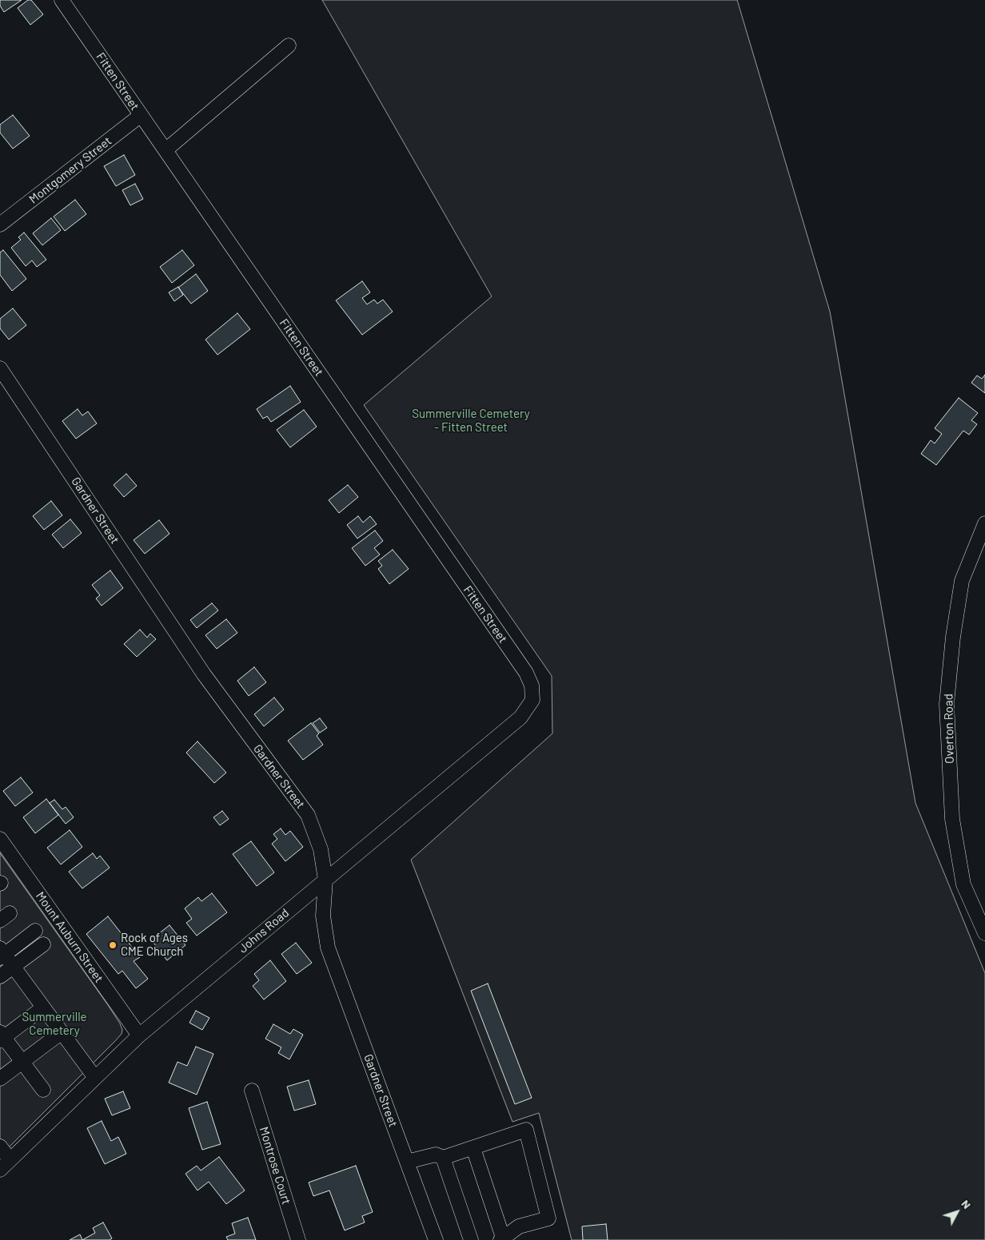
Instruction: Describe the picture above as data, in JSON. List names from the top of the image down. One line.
{"streets":{"street":["Fitten Street","Montgomery Street","Gardner Street","Overton Road","Johns Road","Mount Auburn Street","Montrose Court"]},"crossings":[["Fitten Street","Montgomery Street"],["Fitten Street","Johns Road"],["Gardner Street","Johns Road"],["Johns Road","Mount Auburn Street"]],"parks":["Summerville Cemetery - Fitten Street","Summerville Cemetery"],"places":["Rock of Ages CME Church"],"north":"top right"}
